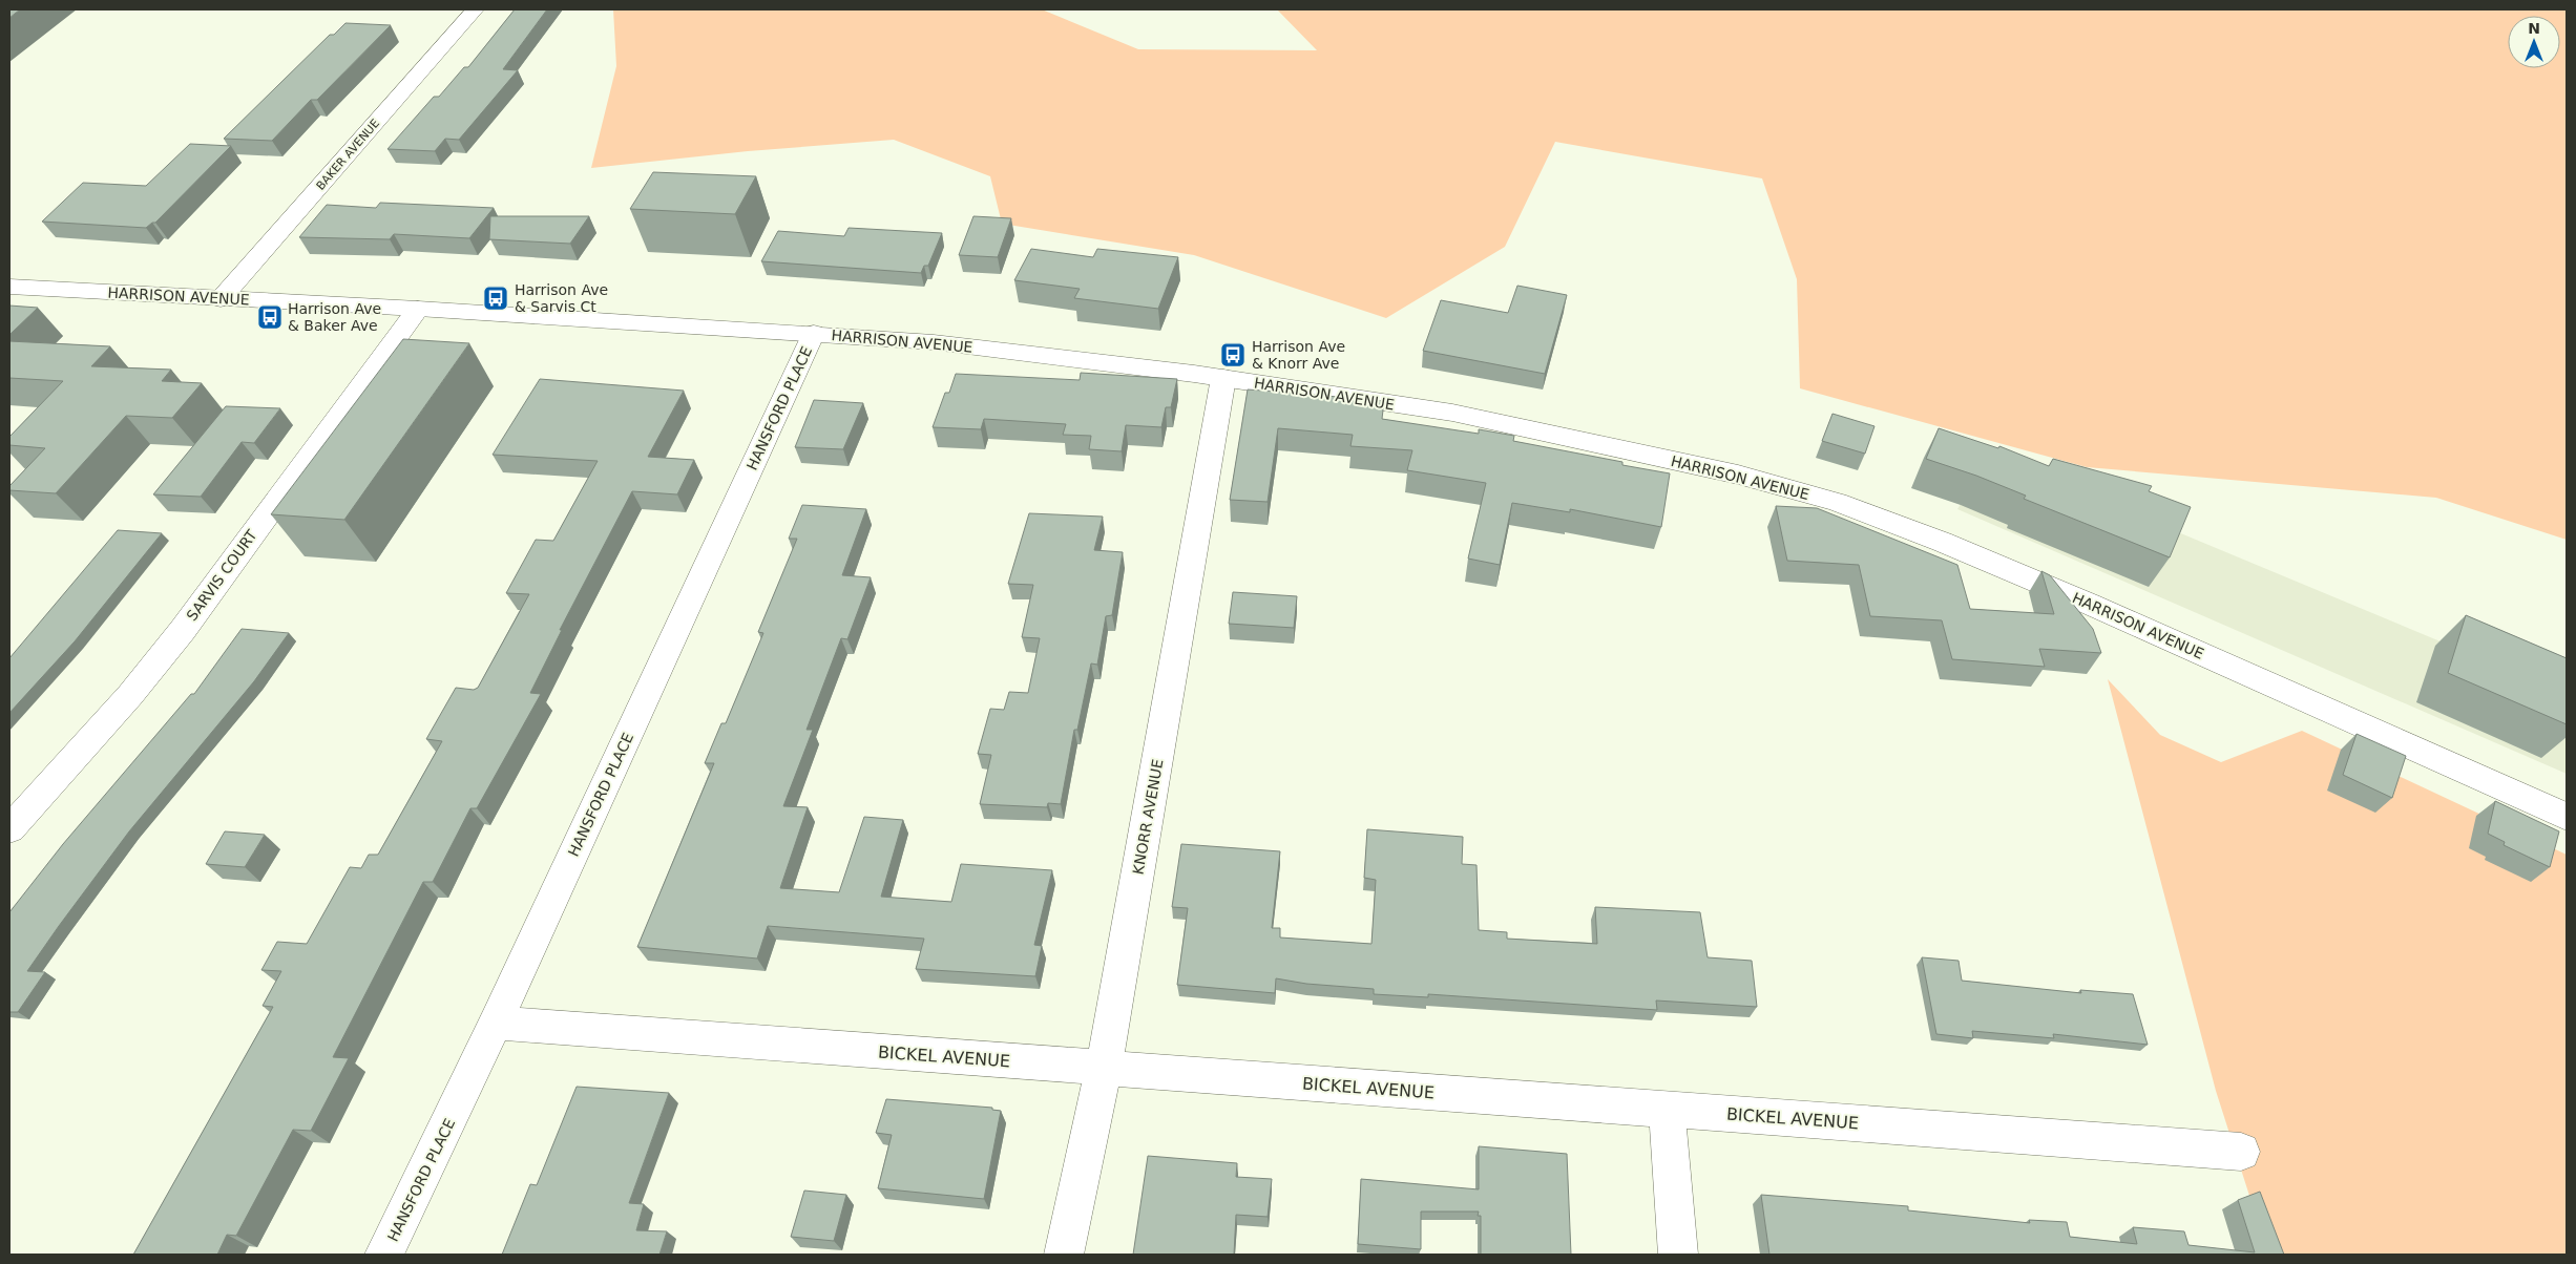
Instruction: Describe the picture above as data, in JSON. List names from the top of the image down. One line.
{"streets":{"street":["BAKER AVENUE","HARRISON AVENUE","HANSFORD PLACE","SARVIS COURT","KNORR AVENUE","BICKEL AVENUE"]},"crossings":[["BAKER AVENUE","HARRISON AVENUE"],["HARRISON AVENUE","HANSFORD PLACE"],["HARRISON AVENUE","SARVIS COURT"],["HARRISON AVENUE","KNORR AVENUE"],["HANSFORD PLACE","BICKEL AVENUE"],["KNORR AVENUE","BICKEL AVENUE"]],"places":{"bus stop":["Harrison Ave & Sarvis Ct","Harrison Ave & Baker Ave","Harrison Ave & Knorr Ave"]},"north":"top"}
